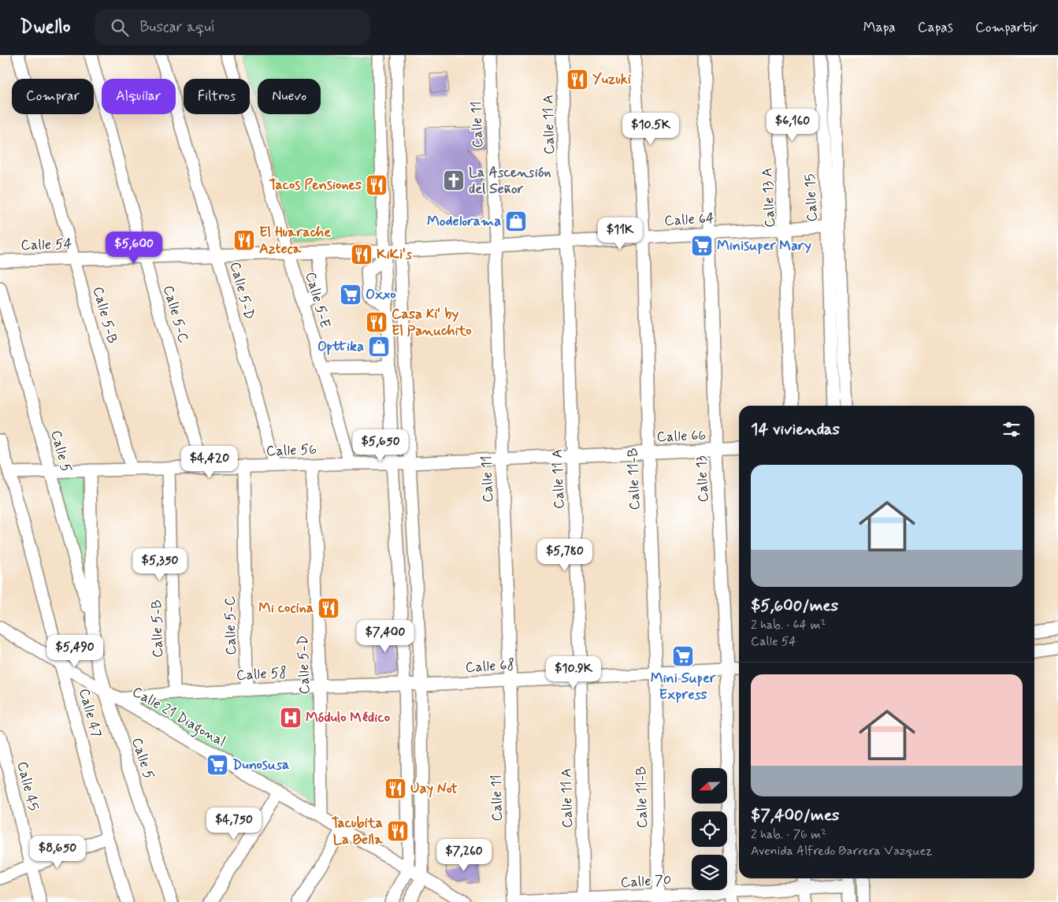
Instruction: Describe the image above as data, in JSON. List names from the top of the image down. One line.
{"streets":{"street":["Calle 11","Calle 11 A","Calle 13 A","Calle 15","Calle 64","Calle 54","Calle 5-D","Calle 5-E","Calle 5-C","Calle 5-B","Calle 66","Calle 56","Calle 5","Calle 11-B","Calle 13","Calle 68","Calle 58","Calle 47","Calle 21 Diagonal","Calle 45","Calle 70"]},"crossings":[["Calle 11","Calle 64"],["Calle 11","Calle 66"],["Calle 11","Calle 68"],["Calle 11","Calle 70"],["Calle 11 A","Calle 64"],["Calle 11 A","Calle 66"],["Calle 11 A","Calle 68"],["Calle 11 A","Calle 70"],["Calle 13 A","Calle 64"],["Calle 15","Calle 64"],["Calle 64","Calle 54"],["Calle 64","Calle 11-B"],["Calle 64","Calle 13"],["Calle 54","Calle 5-D"],["Calle 54","Calle 5-E"],["Calle 54","Calle 5-C"],["Calle 54","Calle 5-B"],["Calle 5-D","Calle 56"],["Calle 5-D","Calle 58"],["Calle 5-D","Calle 21 Diagonal"],["Calle 5-E","Calle 56"],["Calle 5-C","Calle 56"],["Calle 5-C","Calle 58"],["Calle 5-B","Calle 56"],["Calle 5-B","Calle 58"],["Calle 66","Calle 56"],["Calle 66","Calle 11-B"],["Calle 66","Calle 13"],["Calle 56","Calle 5"],["Calle 56","Calle 47"],["Calle 5","Calle 21 Diagonal"],["Calle 11-B","Calle 68"],["Calle 11-B","Calle 70"],["Calle 13","Calle 68"],["Calle 13","Calle 70"],["Calle 68","Calle 58"],["Calle 58","Calle 21 Diagonal"],["Calle 47","Calle 21 Diagonal"]],"places":{"restaurant":["Yuzuki","Tacos Pensiones","El Huarache Azteca","KiKi's","Casa Ki' by El Panuchito","Mi cocina","Uay Not","Tacubita La Bella"],"church":["La Ascensión del Señor"],"shop":["Modelorama","Opttika"],"supermarket":["Minisuper Mary","Oxxo","Mini Super Express","Dunosusa"],"hospital":["Módulo Médico"]},"north":"left","page":{"header":"Dwello","search":"Buscar aquí","nav":["Mapa","Capas","Compartir"],"chip":["Comprar","Alquilar","Filtros","Nuevo"],"price":["$6,160","$10.5K","$11K","$5,600","$5,650","$4,420","$5,780","$5,350","$7,400","$5,490","$10.9K","$4,750","$8,650","$7,260"],"heading":"14 viviendas","list":[{"name":"$5,600/mes","note":"2 hab. · 64 m² · Calle 54"},{"name":"$7,400/mes","note":"2 hab. · 76 m² · Avenida Alfredo Barrera Vazquez"}]}}
